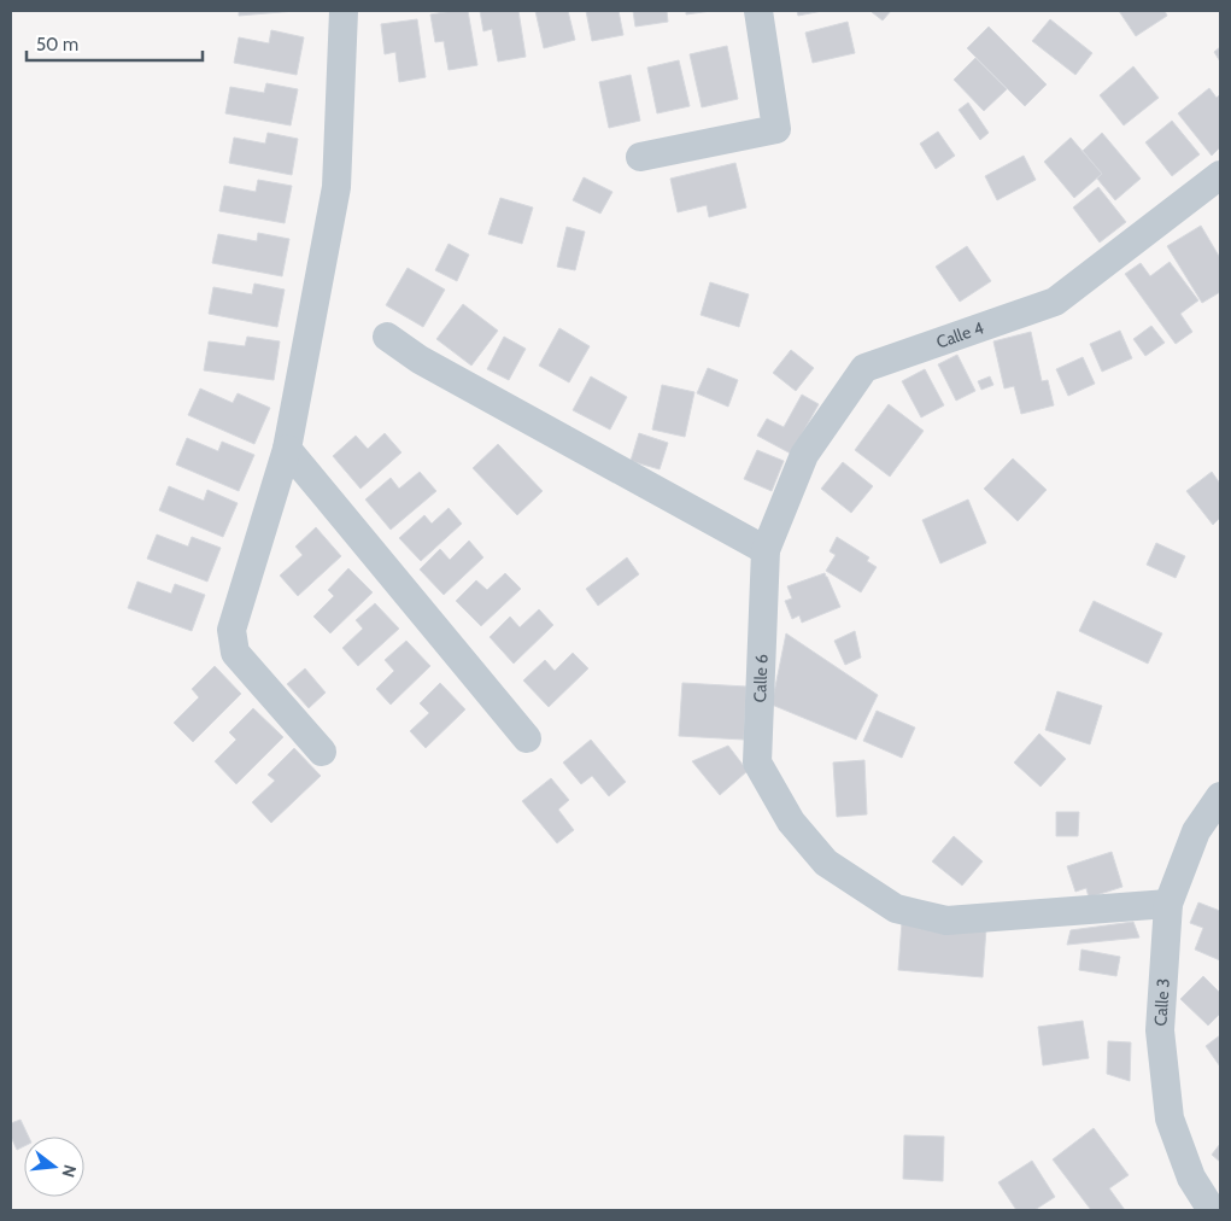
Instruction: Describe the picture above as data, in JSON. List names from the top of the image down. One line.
{"streets":{"street":["Calle 4","Calle 6","Calle 3"]},"crossings":[["Calle 4","Calle 6"],["Calle 6","Calle 3"]],"scale_bar":"50 m","north":"right"}
